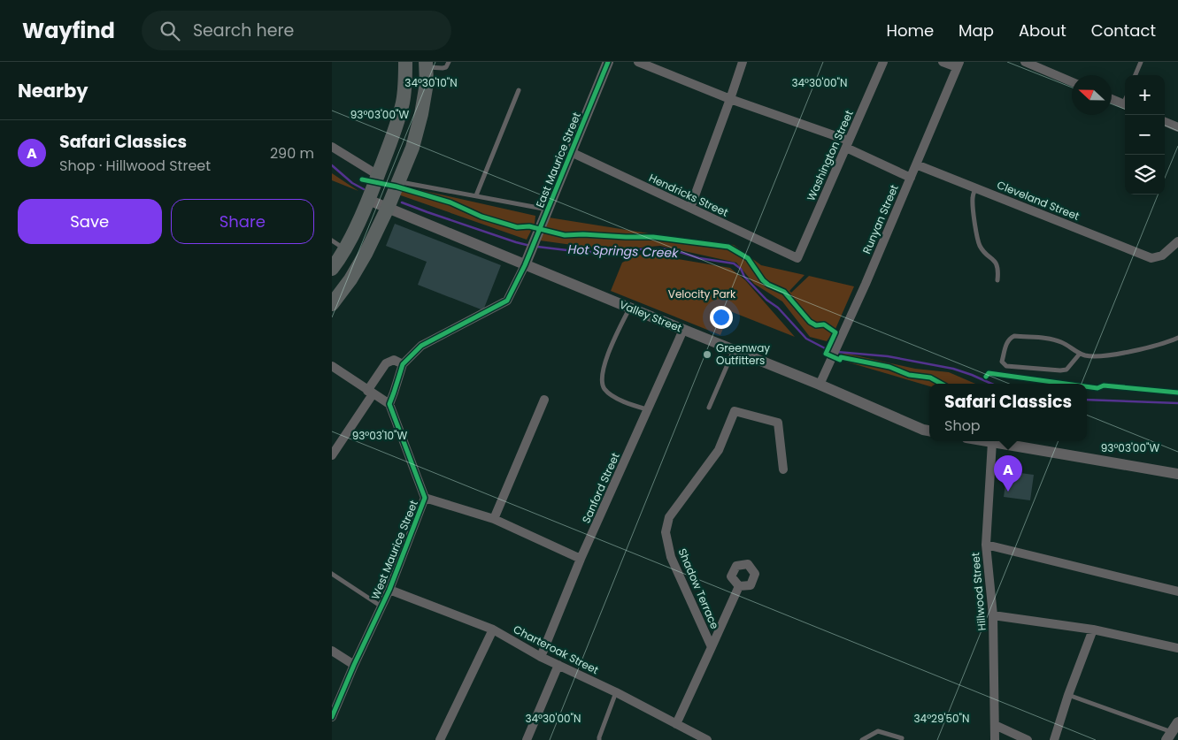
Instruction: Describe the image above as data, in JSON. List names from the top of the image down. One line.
{"streets":{"street":["Washington Street","East Maurice Street","Hendricks Street","Cleveland Street","Runyan Street","Valley Street","Sanford Street","West Maurice Street","Shadow Terrace","Hillwood Street","Charteroak Street"]},"crossings":[["Washington Street","Hendricks Street"],["East Maurice Street","Hendricks Street"],["East Maurice Street","Valley Street"],["Cleveland Street","Runyan Street"],["Runyan Street","Valley Street"],["Valley Street","Sanford Street"],["Sanford Street","Charteroak Street"],["West Maurice Street","Charteroak Street"]],"water":["Hot Springs Creek"],"parks":["Velocity Park"],"places":["Greenway Outfitters"],"north":"left","page":{"header":"Wayfind","search":"Search here","nav":["Home","Map","About","Contact"],"heading":"Nearby","map_buttons":["+","−"],"list":[{"mark":"A","name":"Safari Classics","note":"Shop · Hillwood Street","value":"290 m"}],"buttons":["Save","Share"],"popup":["Safari Classics","Shop"],"pins":"A"},"coordinates":["34°30'10\"N","34°30'00\"N","93°03'00\"W","93°03'10\"W","34°29'50\"N"]}
